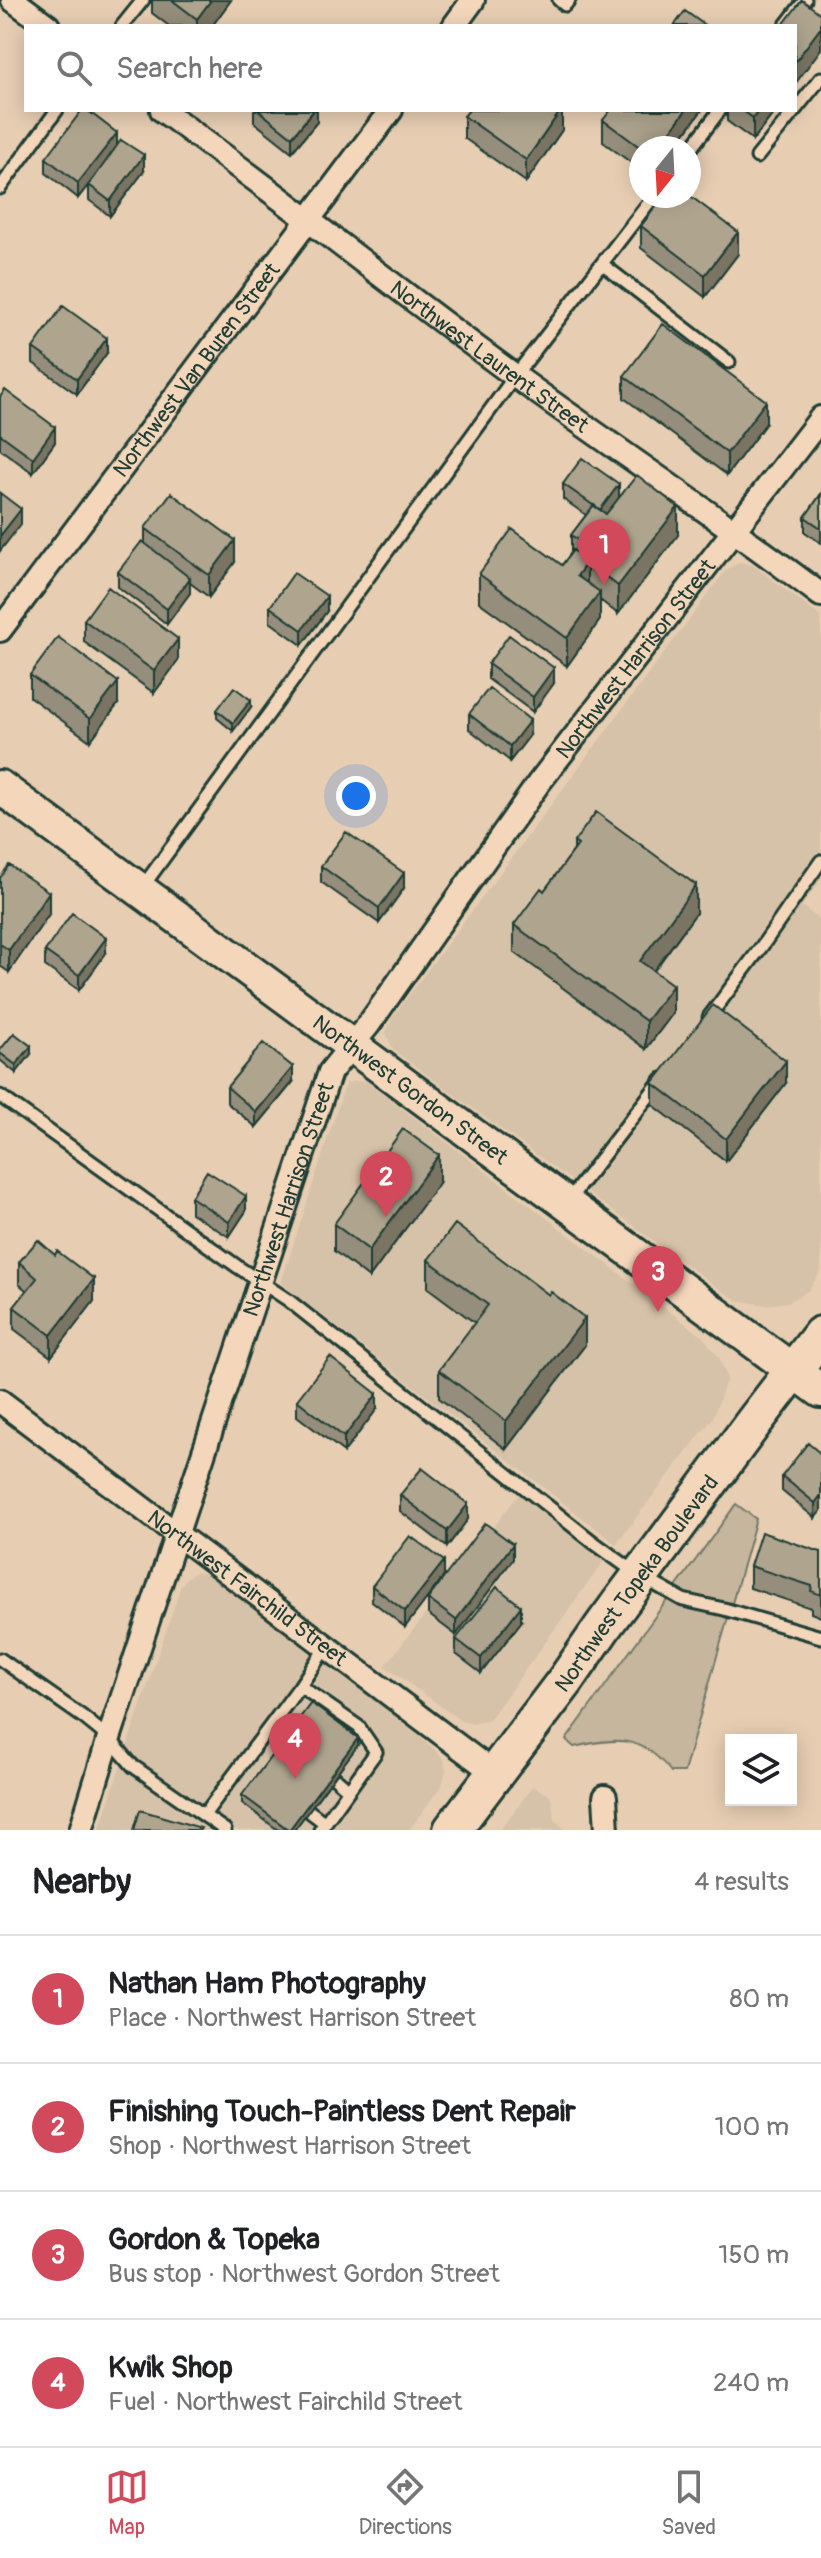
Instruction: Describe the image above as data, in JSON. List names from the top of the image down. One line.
{"streets":{"main road":["Northwest Gordon Street","Northwest Topeka Boulevard"],"street":["Northwest Laurent Street","Northwest Van Buren Street","Northwest Harrison Street","Northwest Fairchild Street"]},"crossings":[["Northwest Laurent Street","Northwest Van Buren Street"],["Northwest Laurent Street","Northwest Harrison Street"],["Northwest Harrison Street","Northwest Gordon Street"],["Northwest Harrison Street","Northwest Fairchild Street"],["Northwest Gordon Street","Northwest Topeka Boulevard"],["Northwest Topeka Boulevard","Northwest Fairchild Street"]],"north":"bottom","page":{"search":"Search here","pins":["1","2","3","4"],"heading":["Nearby","4 results"],"list":[{"mark":"1","name":"Nathan Ham Photography","note":"Place · Northwest Harrison Street","value":"80 m"},{"mark":"2","name":"Finishing Touch-Paintless Dent Repair","note":"Shop · Northwest Harrison Street","value":"100 m"},{"mark":"3","name":"Gordon & Topeka","note":"Bus stop · Northwest Gordon Street","value":"150 m"},{"mark":"4","name":"Kwik Shop","note":"Fuel · Northwest Fairchild Street","value":"240 m"}],"nav":["Map","Directions","Saved"]}}
